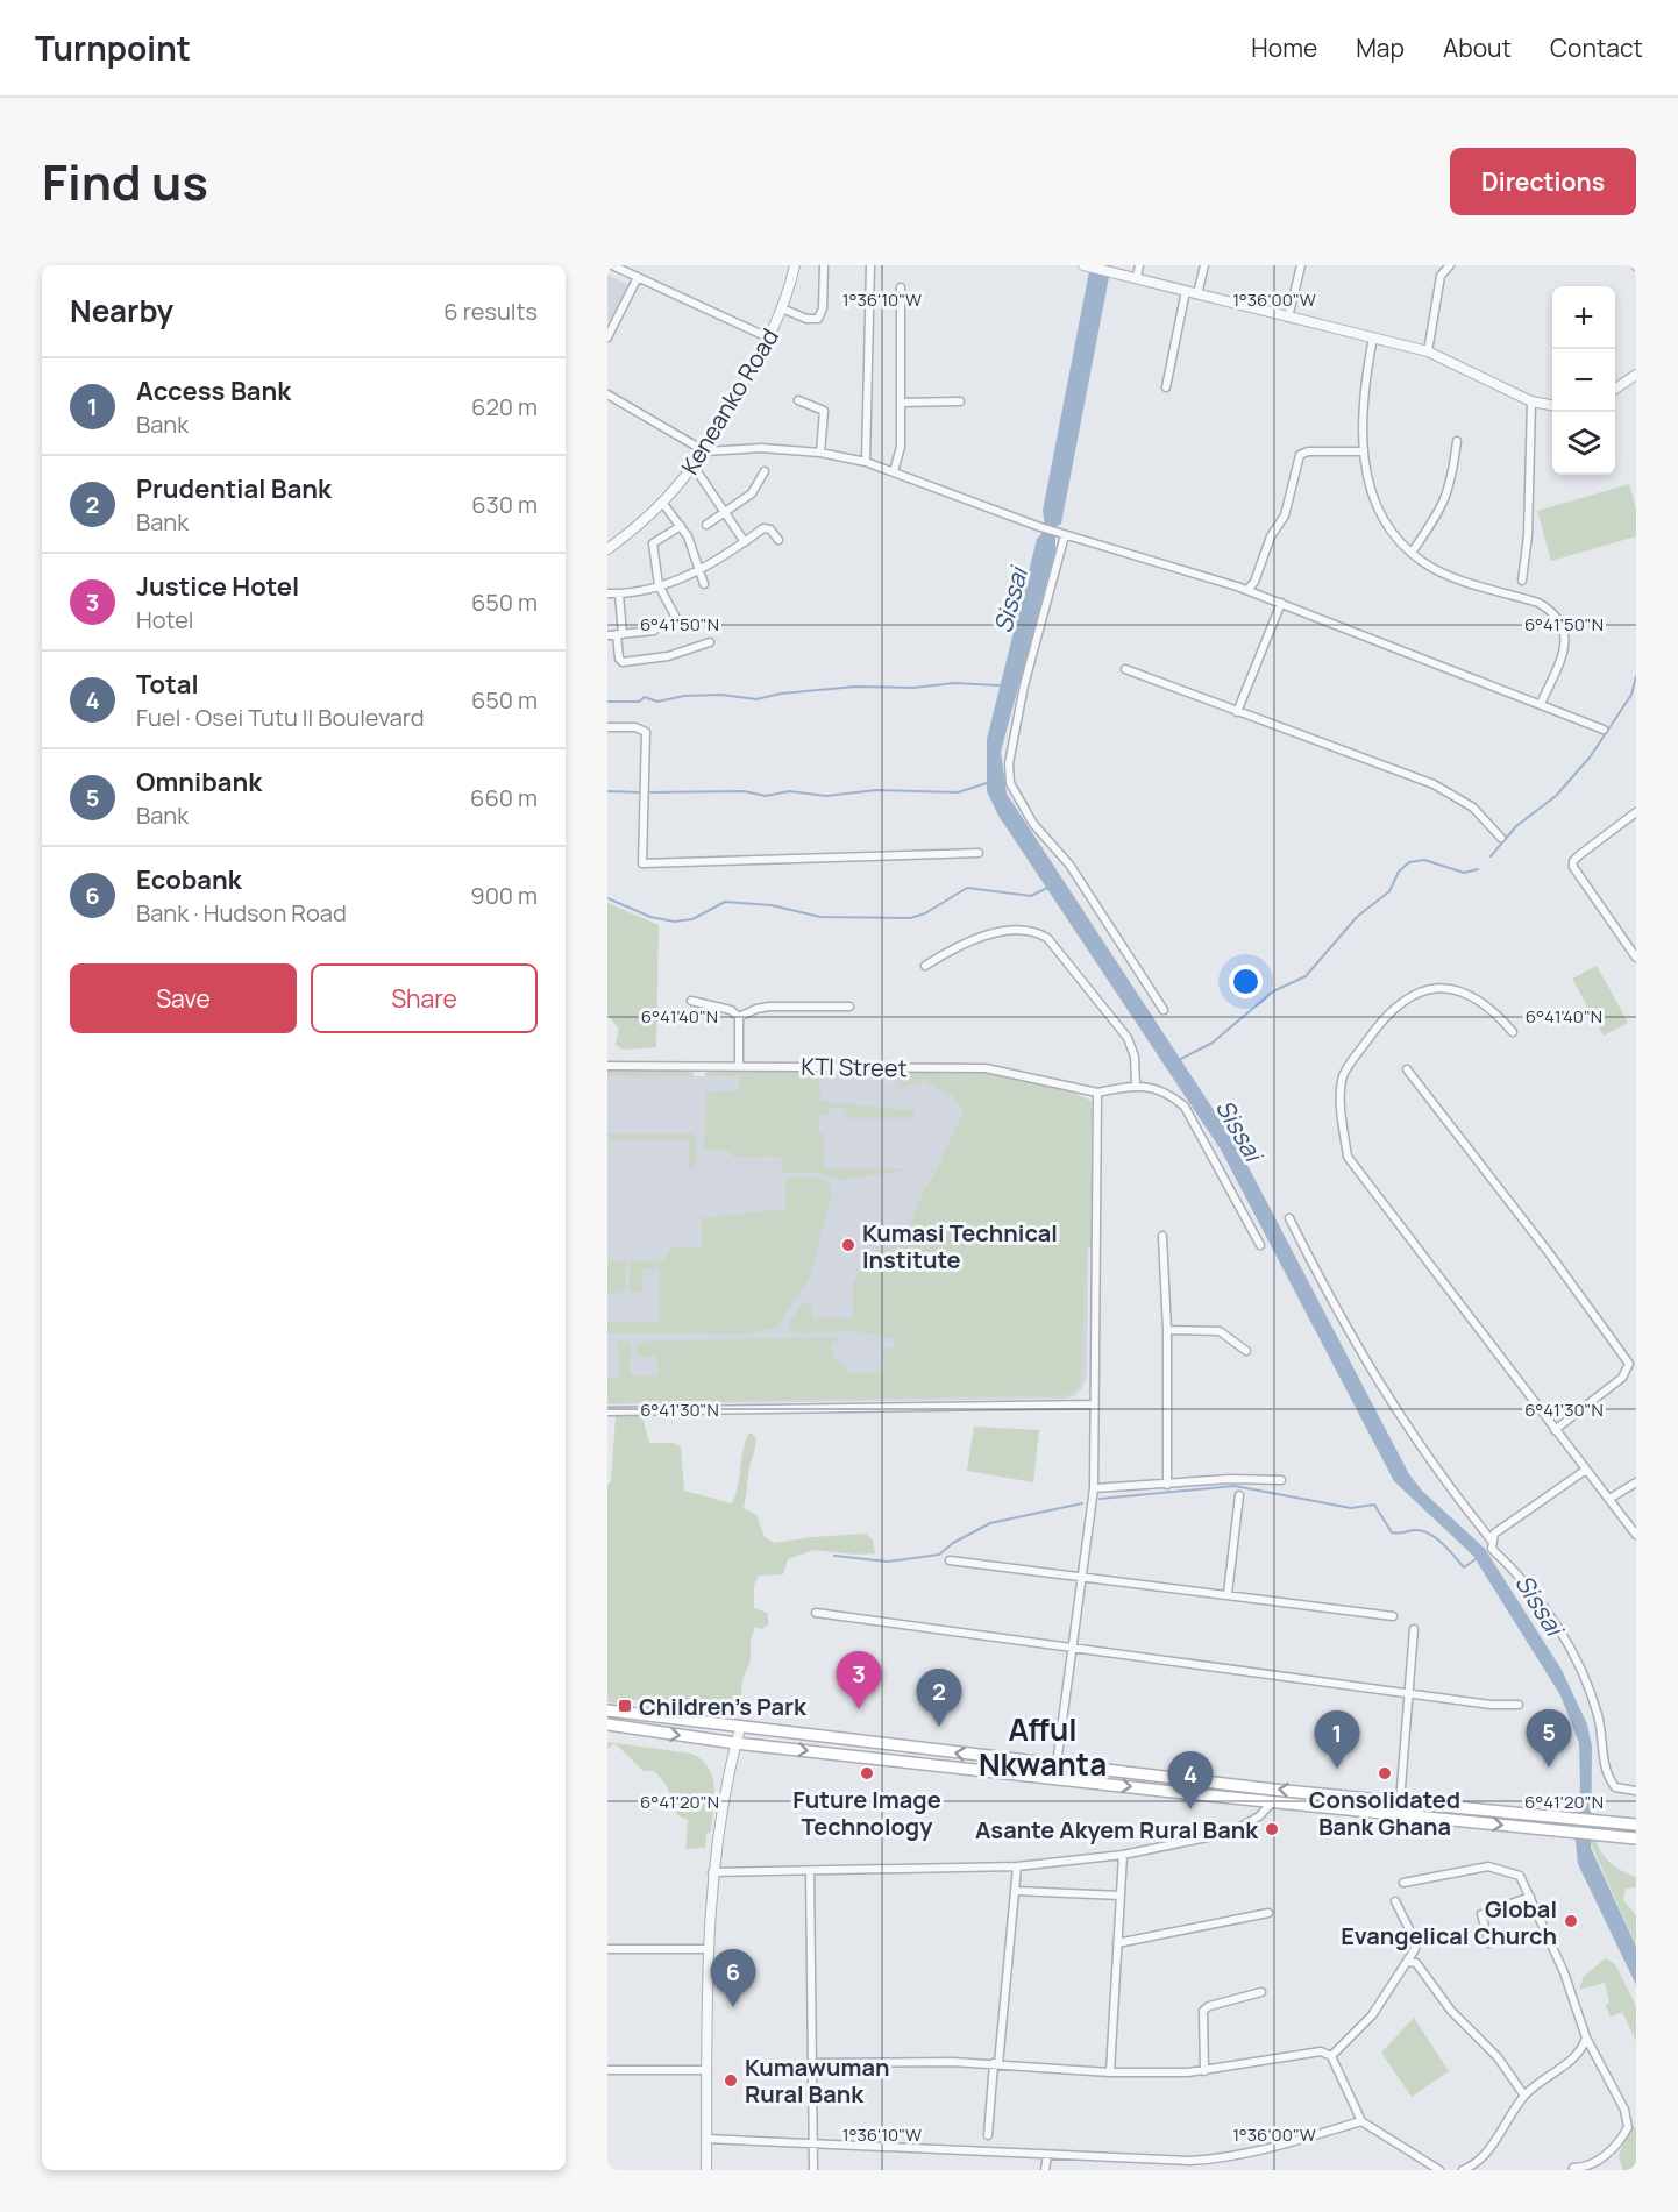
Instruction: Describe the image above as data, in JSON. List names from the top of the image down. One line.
{"streets":{"street":["Keneanko Road","KTI Street"]},"districts":["Afful Nkwanta"],"water":["Sissai"],"places":{"other":["Kumasi Technical Institute","Future Image Technology","Consolidated Bank Ghana","Asante Akyem Rural Bank","Global Evangelical Church","Kumawuman Rural Bank"],"transit":["Children's Park"]},"page":{"header":"Turnpoint","nav":["Home","Map","About","Contact"],"title":"Find us","buttons":["Directions",["Save","Share"]],"heading":["Nearby","6 results"],"map_buttons":["+","−"],"list":[{"mark":"1","name":"Access Bank","note":"Bank","value":"620 m"},{"mark":"2","name":"Prudential Bank","note":"Bank","value":"630 m"},{"mark":"3","name":"Justice Hotel","note":"Hotel","value":"650 m"},{"mark":"4","name":"Total","note":"Fuel · Osei Tutu II Boulevard","value":"650 m"},{"mark":"5","name":"Omnibank","note":"Bank","value":"660 m"},{"mark":"6","name":"Ecobank","note":"Bank · Hudson Road","value":"900 m"}],"pins":["3","2","5","1","4","6"]},"coordinates":["1°36'10\"W","1°36'00\"W","6°41'50\"N","6°41'40\"N","6°41'30\"N","6°41'20\"N"]}
